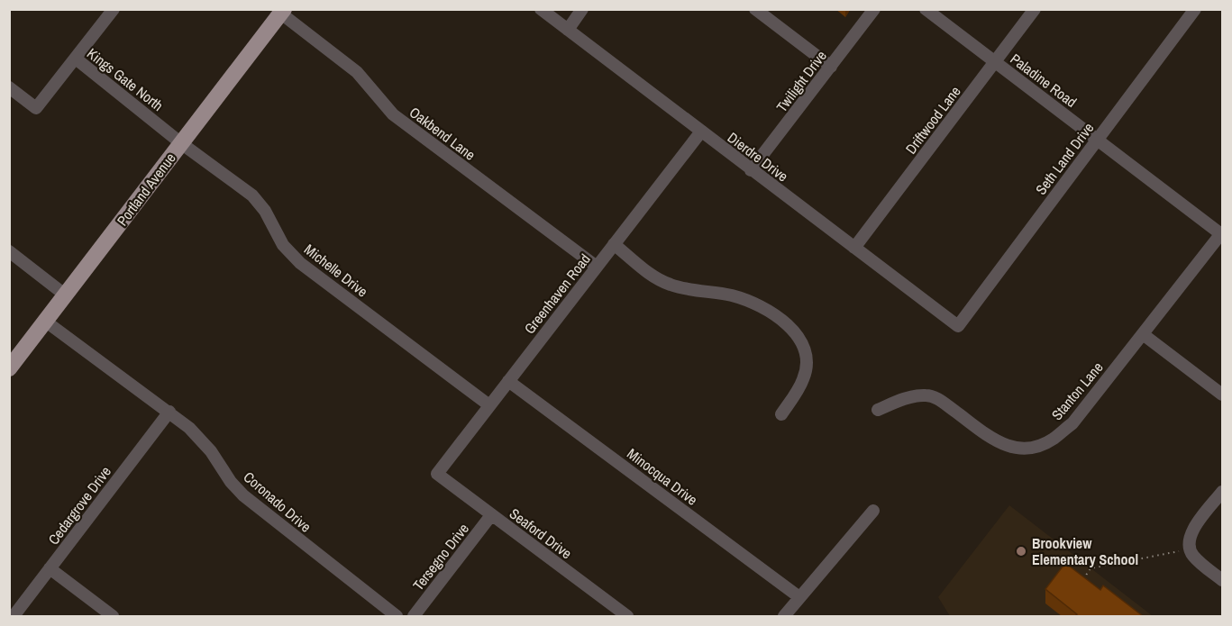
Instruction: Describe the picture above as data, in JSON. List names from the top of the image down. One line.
{"streets":{"main road":["Portland Avenue"],"street":["Kings Gate North","Paladine Road","Twilight Drive","Driftwood Lane","Oakbend Lane","Dierdre Drive","Seth Land Drive","Michelle Drive","Greenhaven Road","Stanton Lane","Minocqua Drive","Coronado Drive","Cedargrove Drive","Seaford Drive","Tersegno Drive"]},"crossings":[["Kings Gate North","Portland Avenue"],["Kings Gate North","Michelle Drive"],["Paladine Road","Driftwood Lane"],["Paladine Road","Seth Land Drive"],["Paladine Road","Stanton Lane"],["Twilight Drive","Dierdre Drive"],["Driftwood Lane","Dierdre Drive"],["Oakbend Lane","Portland Avenue"],["Oakbend Lane","Greenhaven Road"],["Dierdre Drive","Seth Land Drive"],["Dierdre Drive","Greenhaven Road"],["Portland Avenue","Michelle Drive"],["Portland Avenue","Coronado Drive"],["Michelle Drive","Greenhaven Road"],["Greenhaven Road","Minocqua Drive"],["Greenhaven Road","Seaford Drive"],["Coronado Drive","Cedargrove Drive"],["Seaford Drive","Tersegno Drive"]],"places":["Brookview Elementary School"]}
